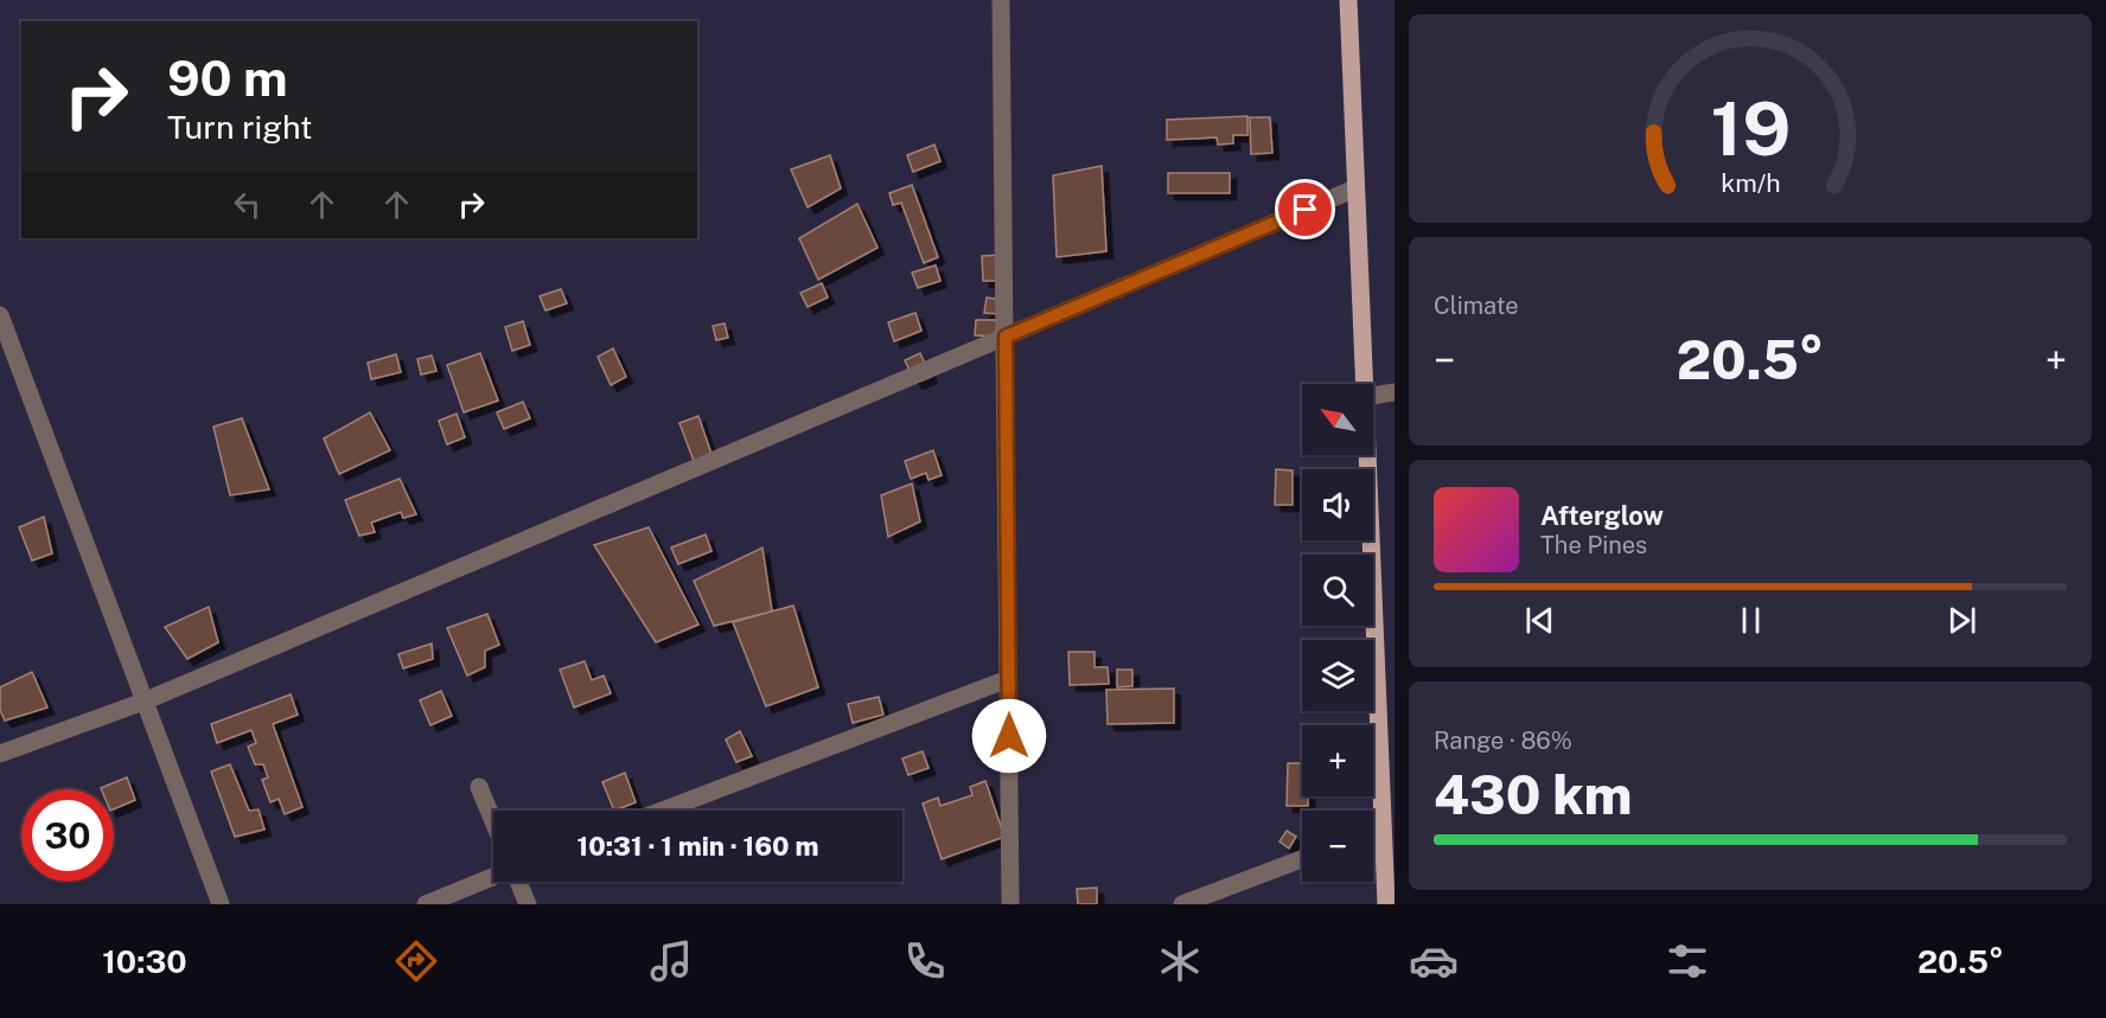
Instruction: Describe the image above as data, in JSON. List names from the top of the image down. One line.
{"north":"top left","page":{"turn":["90 m","Turn right"],"tile":["Climate",["Range · 86%","430 km"]],"heat":["−","20.5°","+"],"map_buttons":["+","−"],"song":["Afterglow","The Pines"],"limit":"30","trip":"10:31 · 1 min · 160 m","tabs":["10:30","20.5°"],"gauge":["19","km/h"]}}
